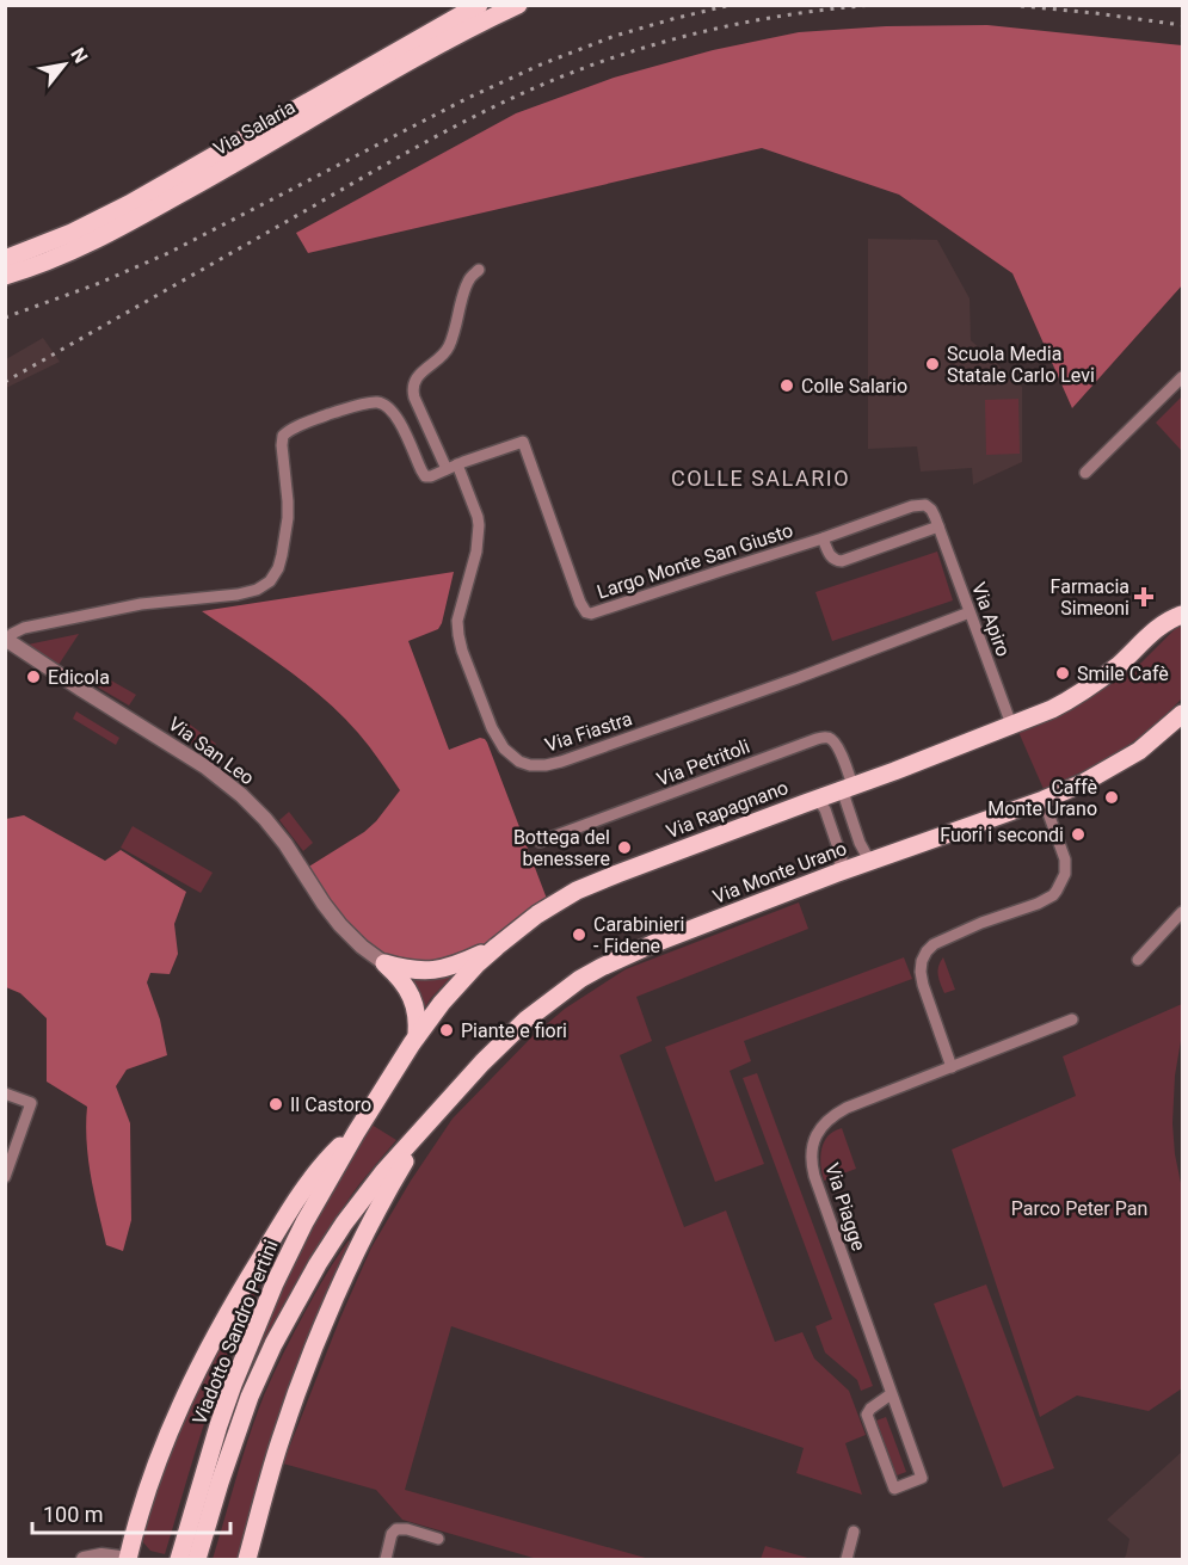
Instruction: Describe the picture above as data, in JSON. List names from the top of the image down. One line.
{"streets":{"main road":["Via Salaria","Via Rapagnano","Via Monte Urano","Viadotto Sandro Pertini"],"street":["Largo Monte San Giusto","Via Apiro","Via Fiastra","Via San Leo","Via Petritoli","Via Piagge"]},"crossings":[["Largo Monte San Giusto","Via Apiro"],["Largo Monte San Giusto","Via Fiastra"],["Via Apiro","Via Fiastra"],["Via Apiro","Via Rapagnano"],["Via Petritoli","Via Rapagnano"],["Via Rapagnano","Viadotto Sandro Pertini"],["Via Monte Urano","Viadotto Sandro Pertini"]],"districts":["COLLE SALARIO"],"parks":["Parco Peter Pan"],"places":{"other":["Scuola Media Statale Carlo Levi","Colle Salario","Smile Cafè","Edicola","Caffè Monte Urano","Fuori i secondi","Bottega del benessere","Carabinieri - Fidene","Piante e fiori","Il Castoro"],"health":["Farmacia Simeoni"]},"scale_bar":"100 m","north":"top right"}
